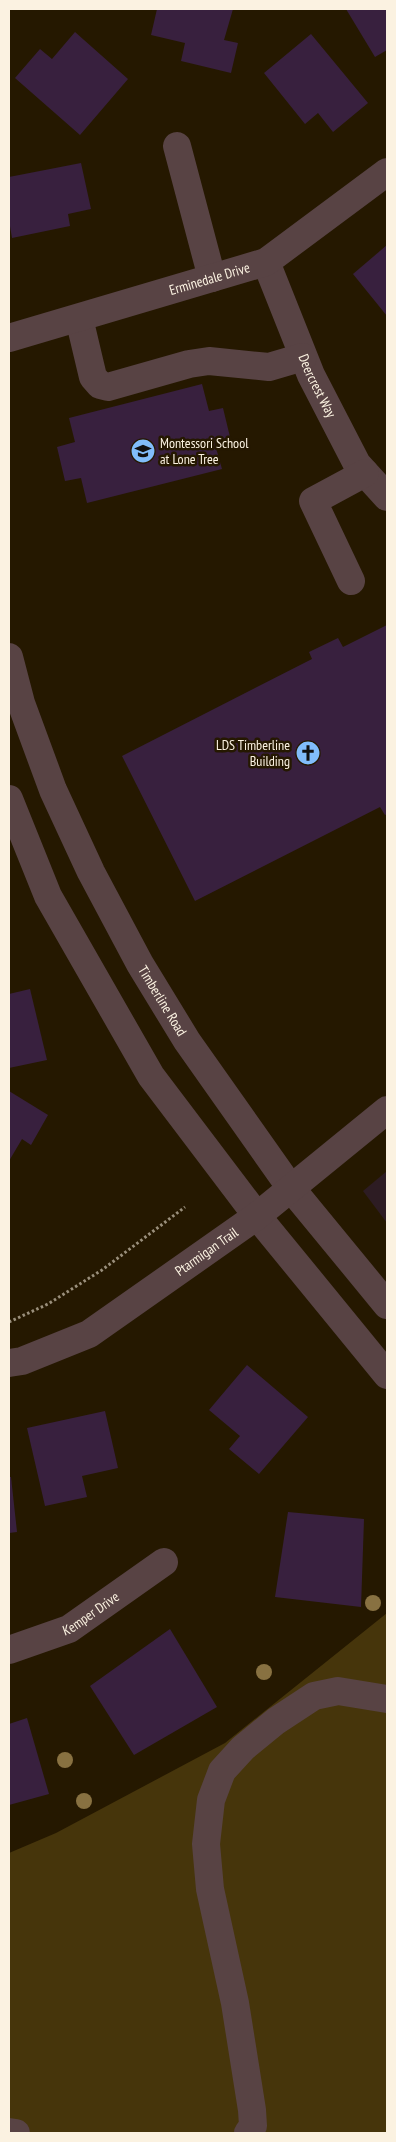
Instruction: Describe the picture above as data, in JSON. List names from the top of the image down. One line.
{"streets":{"street":["Erminedale Drive","Deercrest Way","Timberline Road","Ptarmigan Trail","Kemper Drive"]},"crossings":[["Erminedale Drive","Deercrest Way"],["Timberline Road","Ptarmigan Trail"]],"places":{"school or university":["Montessori School at Lone Tree"],"church":["LDS Timberline Building"]}}
